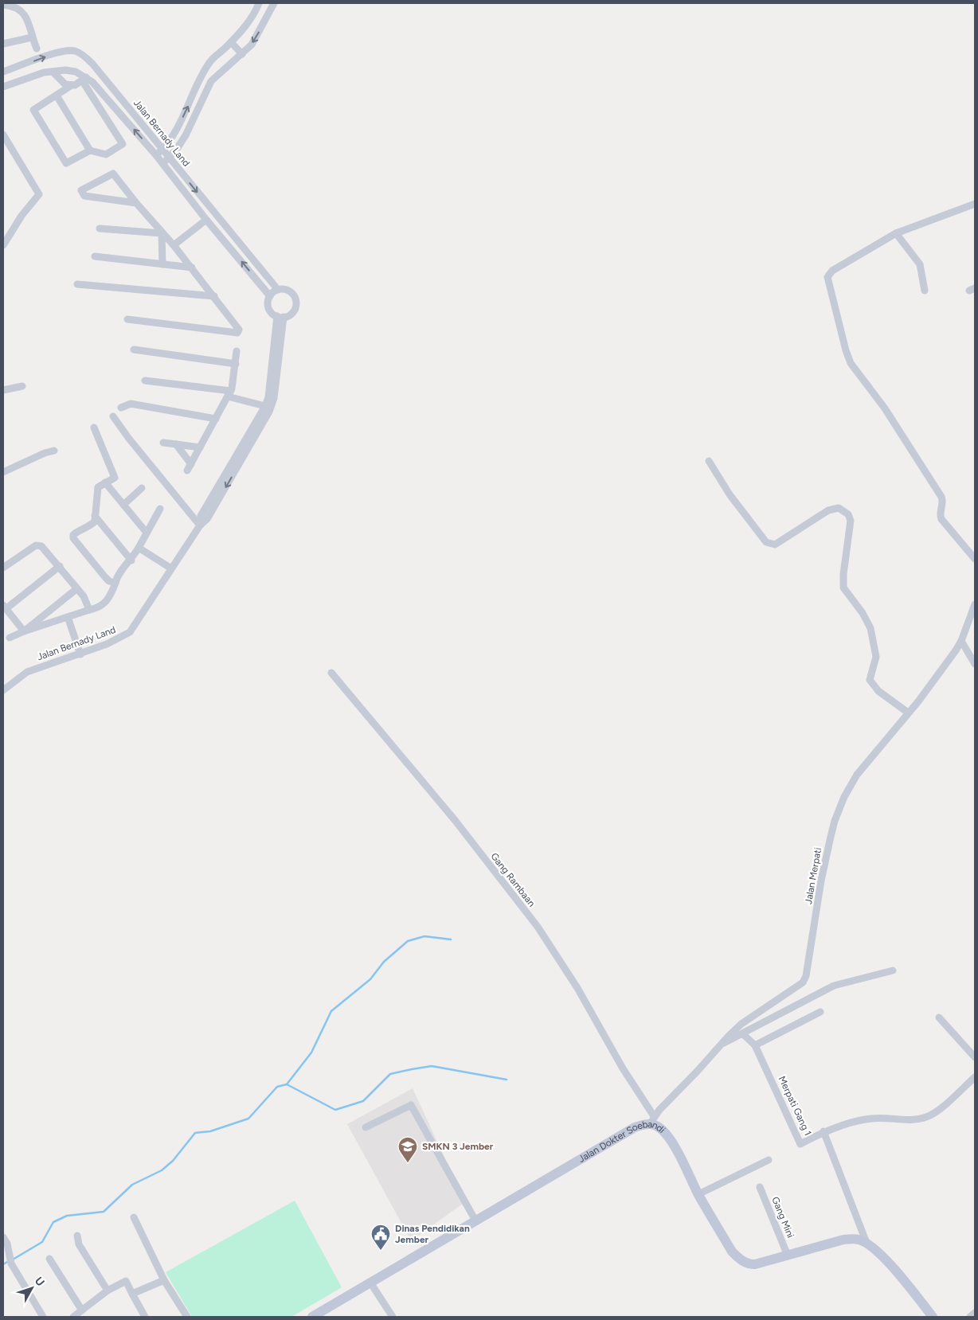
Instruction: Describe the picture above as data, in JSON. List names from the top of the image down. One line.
{"streets":{"main road":["Jalan Dokter Soebandi"],"street":["Jalan Bernady Land","Jalan Merpati","Gang Rambaan","Merpati Gang 1","Gang Mini"]},"crossings":[["Jalan Merpati","Gang Rambaan"],["Jalan Merpati","Jalan Dokter Soebandi"],["Gang Rambaan","Jalan Dokter Soebandi"],["Jalan Dokter Soebandi","Gang Mini"]],"places":{"school or university":["SMKN 3 Jember"],"public building":["Dinas Pendidikan Jember"]},"north":"top right"}
